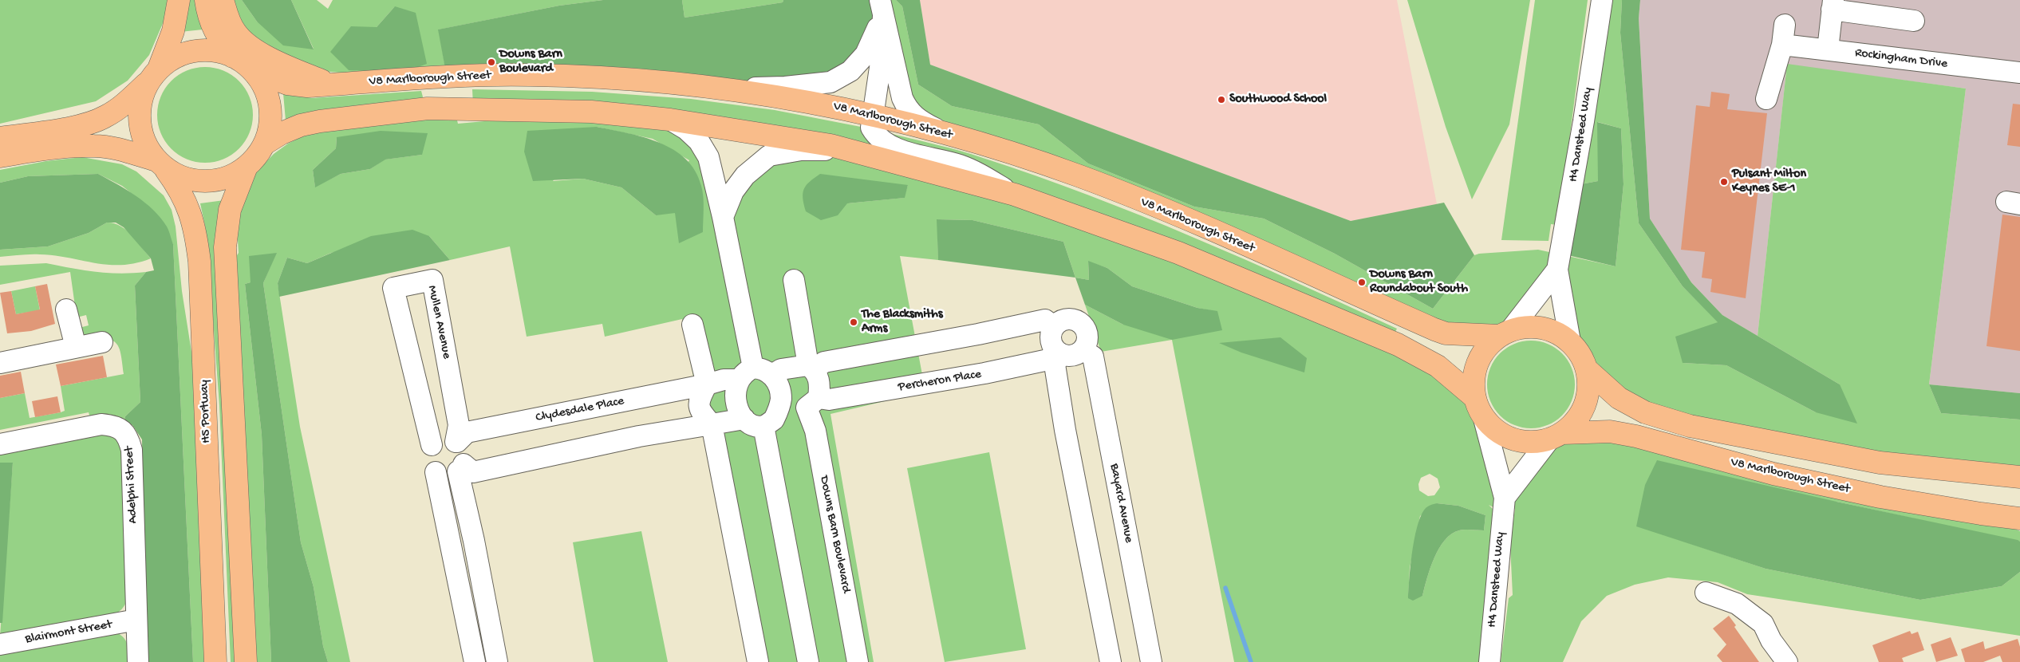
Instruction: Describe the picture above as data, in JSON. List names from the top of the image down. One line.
{"streets":{"main road":["V8 Marlborough Street","H5 Portway"],"street":["Rockingham Drive","H4 Dansteed Way","Mullen Avenue","Percheron Place","Clydesdale Place","Adelphi Street","Bayard Avenue","Downs Barn Boulevard","Blairmont Street"]},"crossings":[["V8 Marlborough Street","H4 Dansteed Way"],["V8 Marlborough Street","H5 Portway"],["Mullen Avenue","Clydesdale Place"],["Percheron Place","Clydesdale Place"],["Percheron Place","Bayard Avenue"],["Percheron Place","Downs Barn Boulevard"],["Adelphi Street","Blairmont Street"]],"places":["Downs Barn Boulevard","Southwood School","Pulsant Milton Keynes SE-1","Downs Barn Roundabout South","The Blacksmiths Arms"]}
